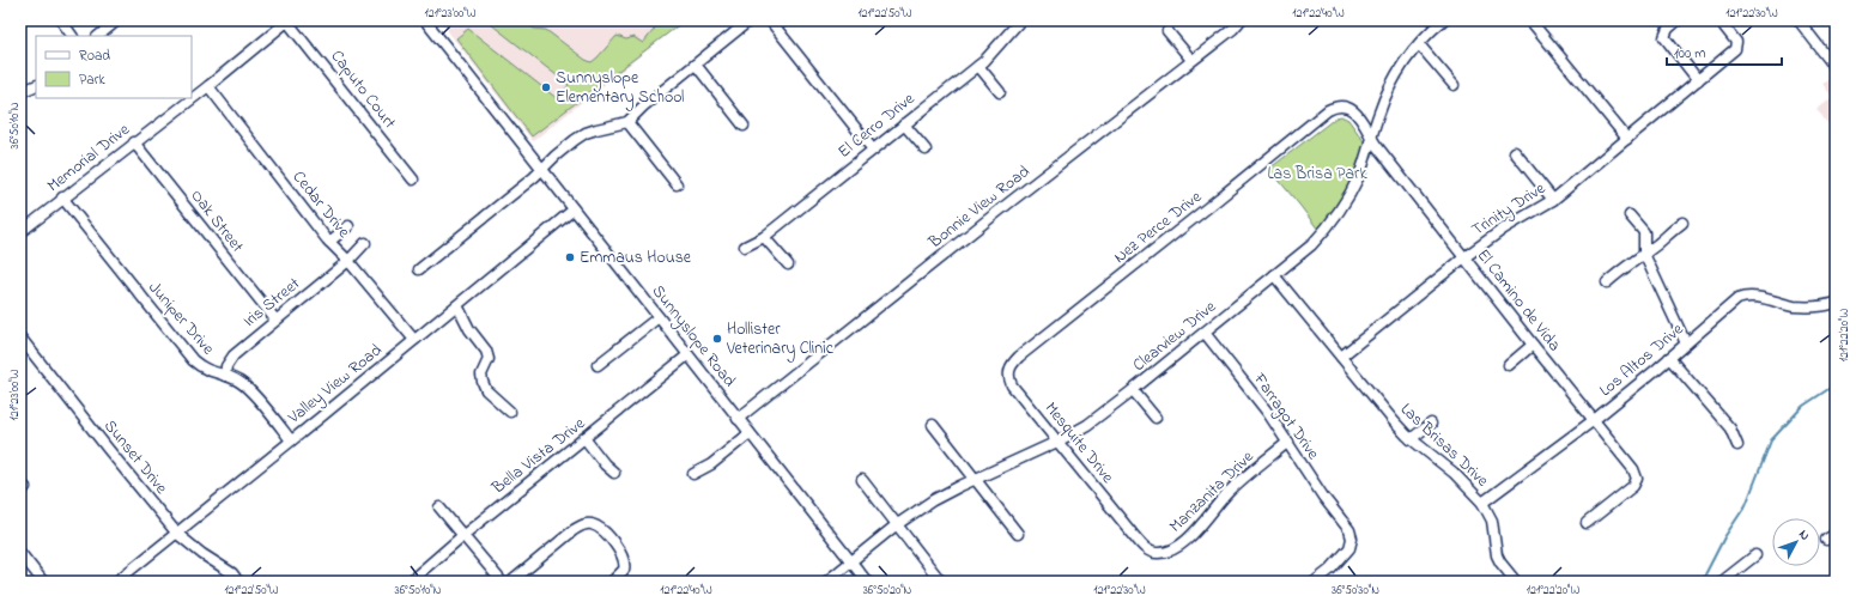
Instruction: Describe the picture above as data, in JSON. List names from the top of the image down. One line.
{"streets":{"street":["Caputo Court","El Cerro Drive","Memorial Drive","Cedar Drive","Bonnie View Road","Trinity Drive","Oak Street","Nez Perce Drive","El Camino de Vida","Iris Street","Juniper Drive","Sunnyslope Road","Clearview Drive","Los Altos Drive","Valley View Road","Farragot Drive","Mesquite Drive","Las Brisas Drive","Bella Vista Drive","Sunset Drive","Manzanita Drive"]},"crossings":[["Caputo Court","Memorial Drive"],["Memorial Drive","Cedar Drive"],["Memorial Drive","Oak Street"],["Memorial Drive","Juniper Drive"],["Cedar Drive","Iris Street"],["Cedar Drive","Valley View Road"],["Bonnie View Road","Sunnyslope Road"],["Trinity Drive","El Camino de Vida"],["Trinity Drive","Las Brisas Drive"],["Oak Street","Iris Street"],["Nez Perce Drive","El Camino de Vida"],["Nez Perce Drive","Mesquite Drive"],["El Camino de Vida","Clearview Drive"],["El Camino de Vida","Los Altos Drive"],["Iris Street","Juniper Drive"],["Juniper Drive","Valley View Road"],["Sunnyslope Road","Clearview Drive"],["Sunnyslope Road","Valley View Road"],["Sunnyslope Road","Bella Vista Drive"],["Clearview Drive","Farragot Drive"],["Clearview Drive","Mesquite Drive"],["Clearview Drive","Las Brisas Drive"],["Los Altos Drive","Las Brisas Drive"],["Valley View Road","Sunset Drive"],["Farragot Drive","Manzanita Drive"],["Mesquite Drive","Manzanita Drive"]],"parks":["Las Brisa Park"],"places":["Sunnyslope Elementary School","Emmaus House","Hollister Veterinary Clinic"],"legend":["Road","Park"],"scale_bar":"100 m","north":"top right","coordinates":["121°23'00\"W","121°22'50\"W","121°22'40\"W","121°22'30\"W","36°50'10\"N","121°22'20\"W","36°50'20\"N","36°50'30\"N"]}
